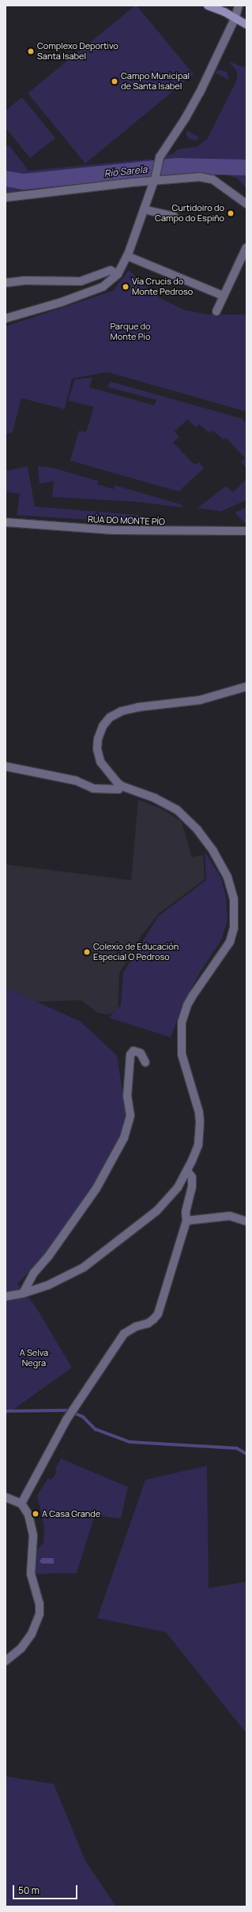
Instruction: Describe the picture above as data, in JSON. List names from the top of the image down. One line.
{"streets":{"street":["RÚA DO MONTE PÍO"]},"water":["Río Sarela"],"parks":["Parque do Monte Pío","A Selva Negra"],"places":["Complexo Deportivo Santa Isabel","Campo Municipal de Santa Isabel","Curtidoiro do Campo do Espiño","Vía Crucis do Monte Pedroso","Colexio de Educación Especial O Pedroso","A Casa Grande"],"scale_bar":"50 m"}
